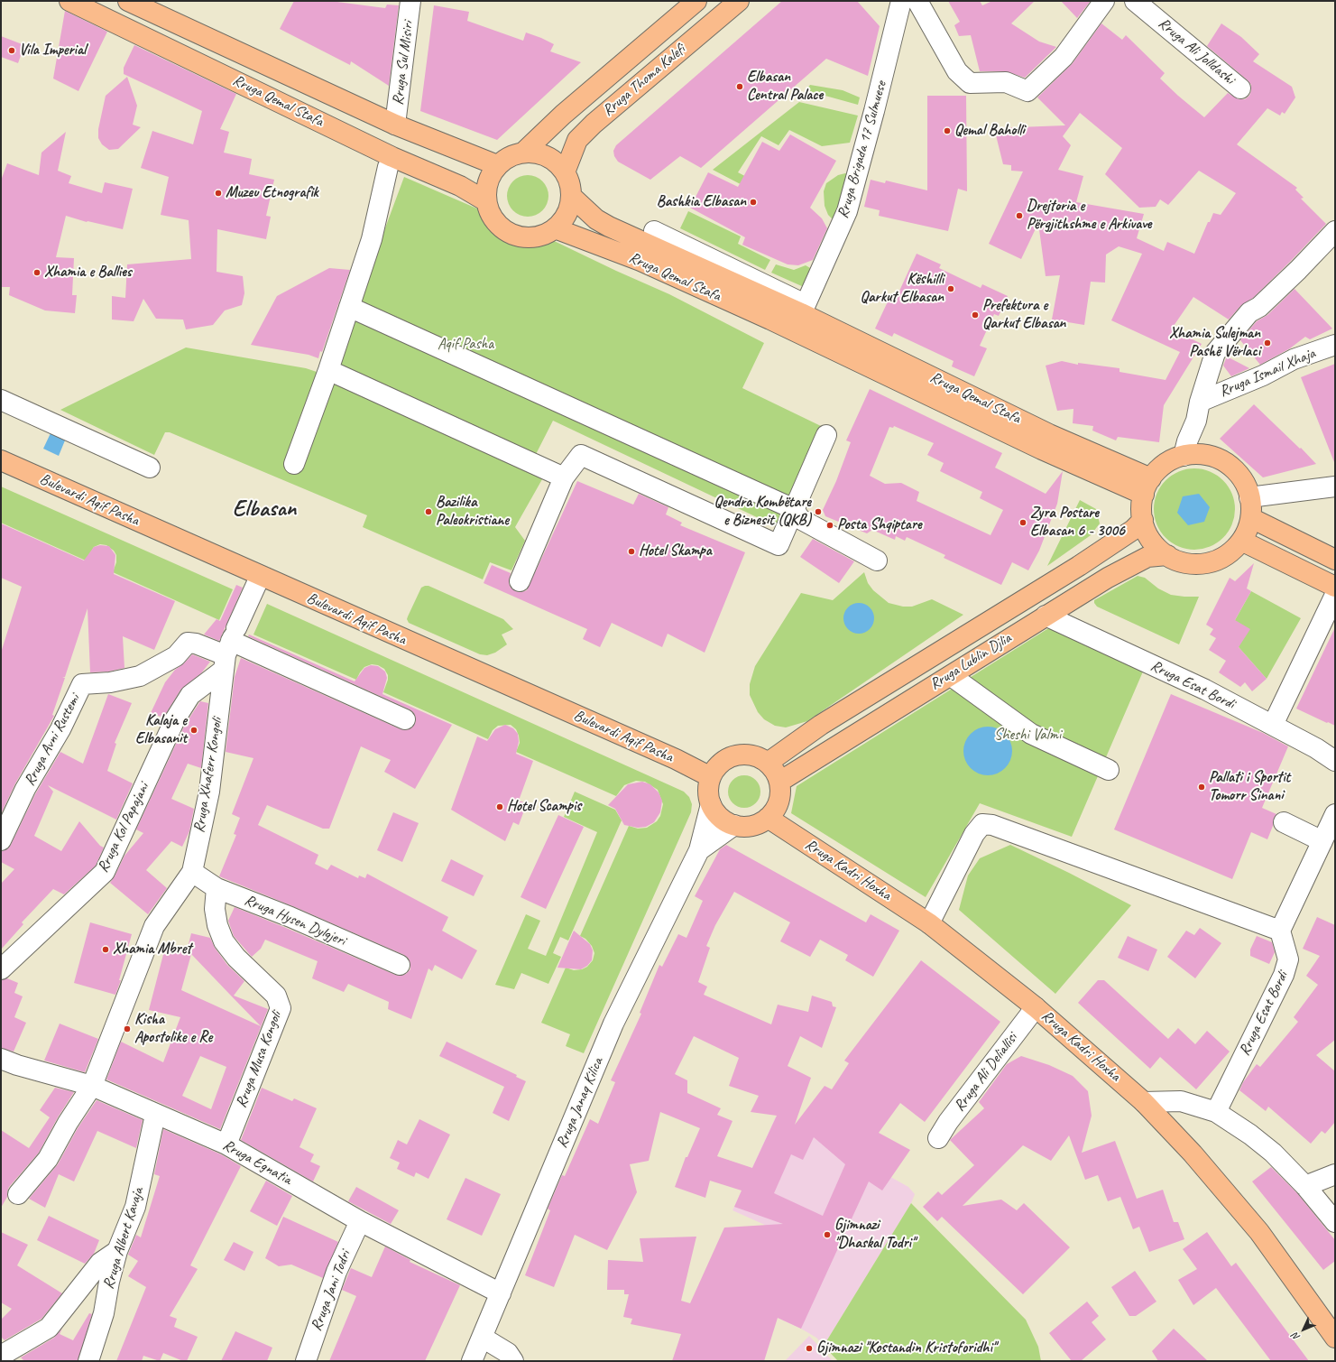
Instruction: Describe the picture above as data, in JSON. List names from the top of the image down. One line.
{"streets":{"main road":["Rruga Thoma Kalefi","Rruga Qemal Stafa","Bulevardi Aqif Pasha","Rruga Lublin Djlia","Rruga Kadri Hoxha"],"street":["Rruga Ali Jolldashi","Rruga Sul Misiri","Rruga Brigada 17 Sulmuese","Rruga Ismail Xhaja","Rruga Esat Bordi","Rruga Avni Rustemi","Rruga Xhaferr Kongoli","Rruga Kol Papajani","Rruga Hysen Dylgjeri","Rruga Musa Kongoli","Rruga Ali Deliallisi","Rruga Janaq Kilica","Rruga Egnatia","Rruga Albert Kavaja","Rruga Jani Todri"]},"crossings":[["Rruga Sul Misiri","Rruga Qemal Stafa"],["Rruga Thoma Kalefi","Rruga Qemal Stafa"],["Rruga Qemal Stafa","Rruga Brigada 17 Sulmuese"],["Rruga Qemal Stafa","Rruga Lublin Djlia"],["Bulevardi Aqif Pasha","Rruga Lublin Djlia"],["Bulevardi Aqif Pasha","Rruga Xhaferr Kongoli"],["Bulevardi Aqif Pasha","Rruga Kadri Hoxha"],["Bulevardi Aqif Pasha","Rruga Janaq Kilica"],["Rruga Lublin Djlia","Rruga Esat Bordi"],["Rruga Lublin Djlia","Rruga Kadri Hoxha"],["Rruga Lublin Djlia","Rruga Janaq Kilica"],["Rruga Avni Rustemi","Rruga Xhaferr Kongoli"],["Rruga Avni Rustemi","Rruga Kol Papajani"],["Rruga Xhaferr Kongoli","Rruga Kol Papajani"],["Rruga Xhaferr Kongoli","Rruga Hysen Dylgjeri"],["Rruga Xhaferr Kongoli","Rruga Egnatia"],["Rruga Kadri Hoxha","Rruga Ali Deliallisi"],["Rruga Kadri Hoxha","Rruga Janaq Kilica"],["Rruga Hysen Dylgjeri","Rruga Musa Kongoli"],["Rruga Musa Kongoli","Rruga Egnatia"],["Rruga Janaq Kilica","Rruga Egnatia"],["Rruga Egnatia","Rruga Albert Kavaja"],["Rruga Egnatia","Rruga Jani Todri"]],"districts":["Elbasan"],"parks":["Aqif Pasha","Sheshi Valmi"],"places":["Vila Imperial","Elbasan Central Palace","Qemal Baholli","Muzeu Etnografik","Bashkia Elbasan","Drejtoria e Përgjithshme e Arkivave","Xhamia e Ballies","Këshilli Qarkut Elbasan","Prefektura e Qarkut Elbasan","Xhamia Sulejman Pashë Vërlaci","Bazilika Paleokristiane","Qendra Kombëtare e Biznesit (QKB)","Zyra Postare Elbasan 6 - 3006","Posta Shqiptare","Hotel Skampa","Kalaja e Elbasanit","Pallati i Sportit Tomorr Sinani","Hotel Scampis","Xhamia Mbret","Kisha Apostolike e Re","Gjimnazi \"Dhaskal Todri\"","Gjimnazi \"Kostandin Kristoforidhi\""],"north":"bottom left"}
